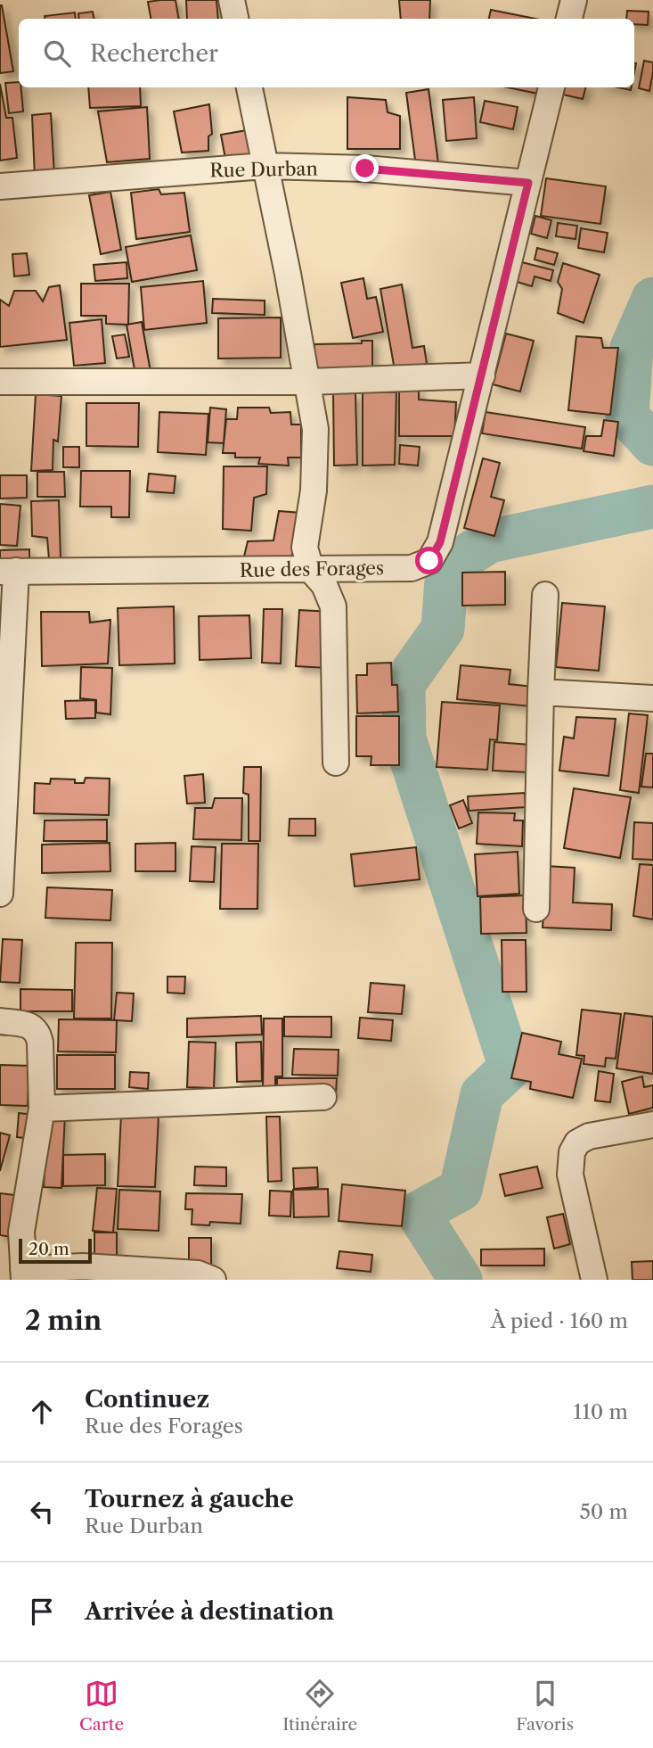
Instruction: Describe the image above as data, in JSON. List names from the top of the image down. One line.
{"streets":{"street":["Rue Durban","Rue des Forages"]},"crossings":[["Rue Durban","Rue des Forages"]],"scale_bar":"20 m","page":{"search":"Rechercher","scale":"20 m","heading":["2 min","À pied · 160 m"],"list":[["Continuez","Rue des Forages","110 m"],["Tournez à gauche","Rue Durban","50 m"],"Arrivée à destination"],"nav":["Carte","Itinéraire","Favoris"]}}
